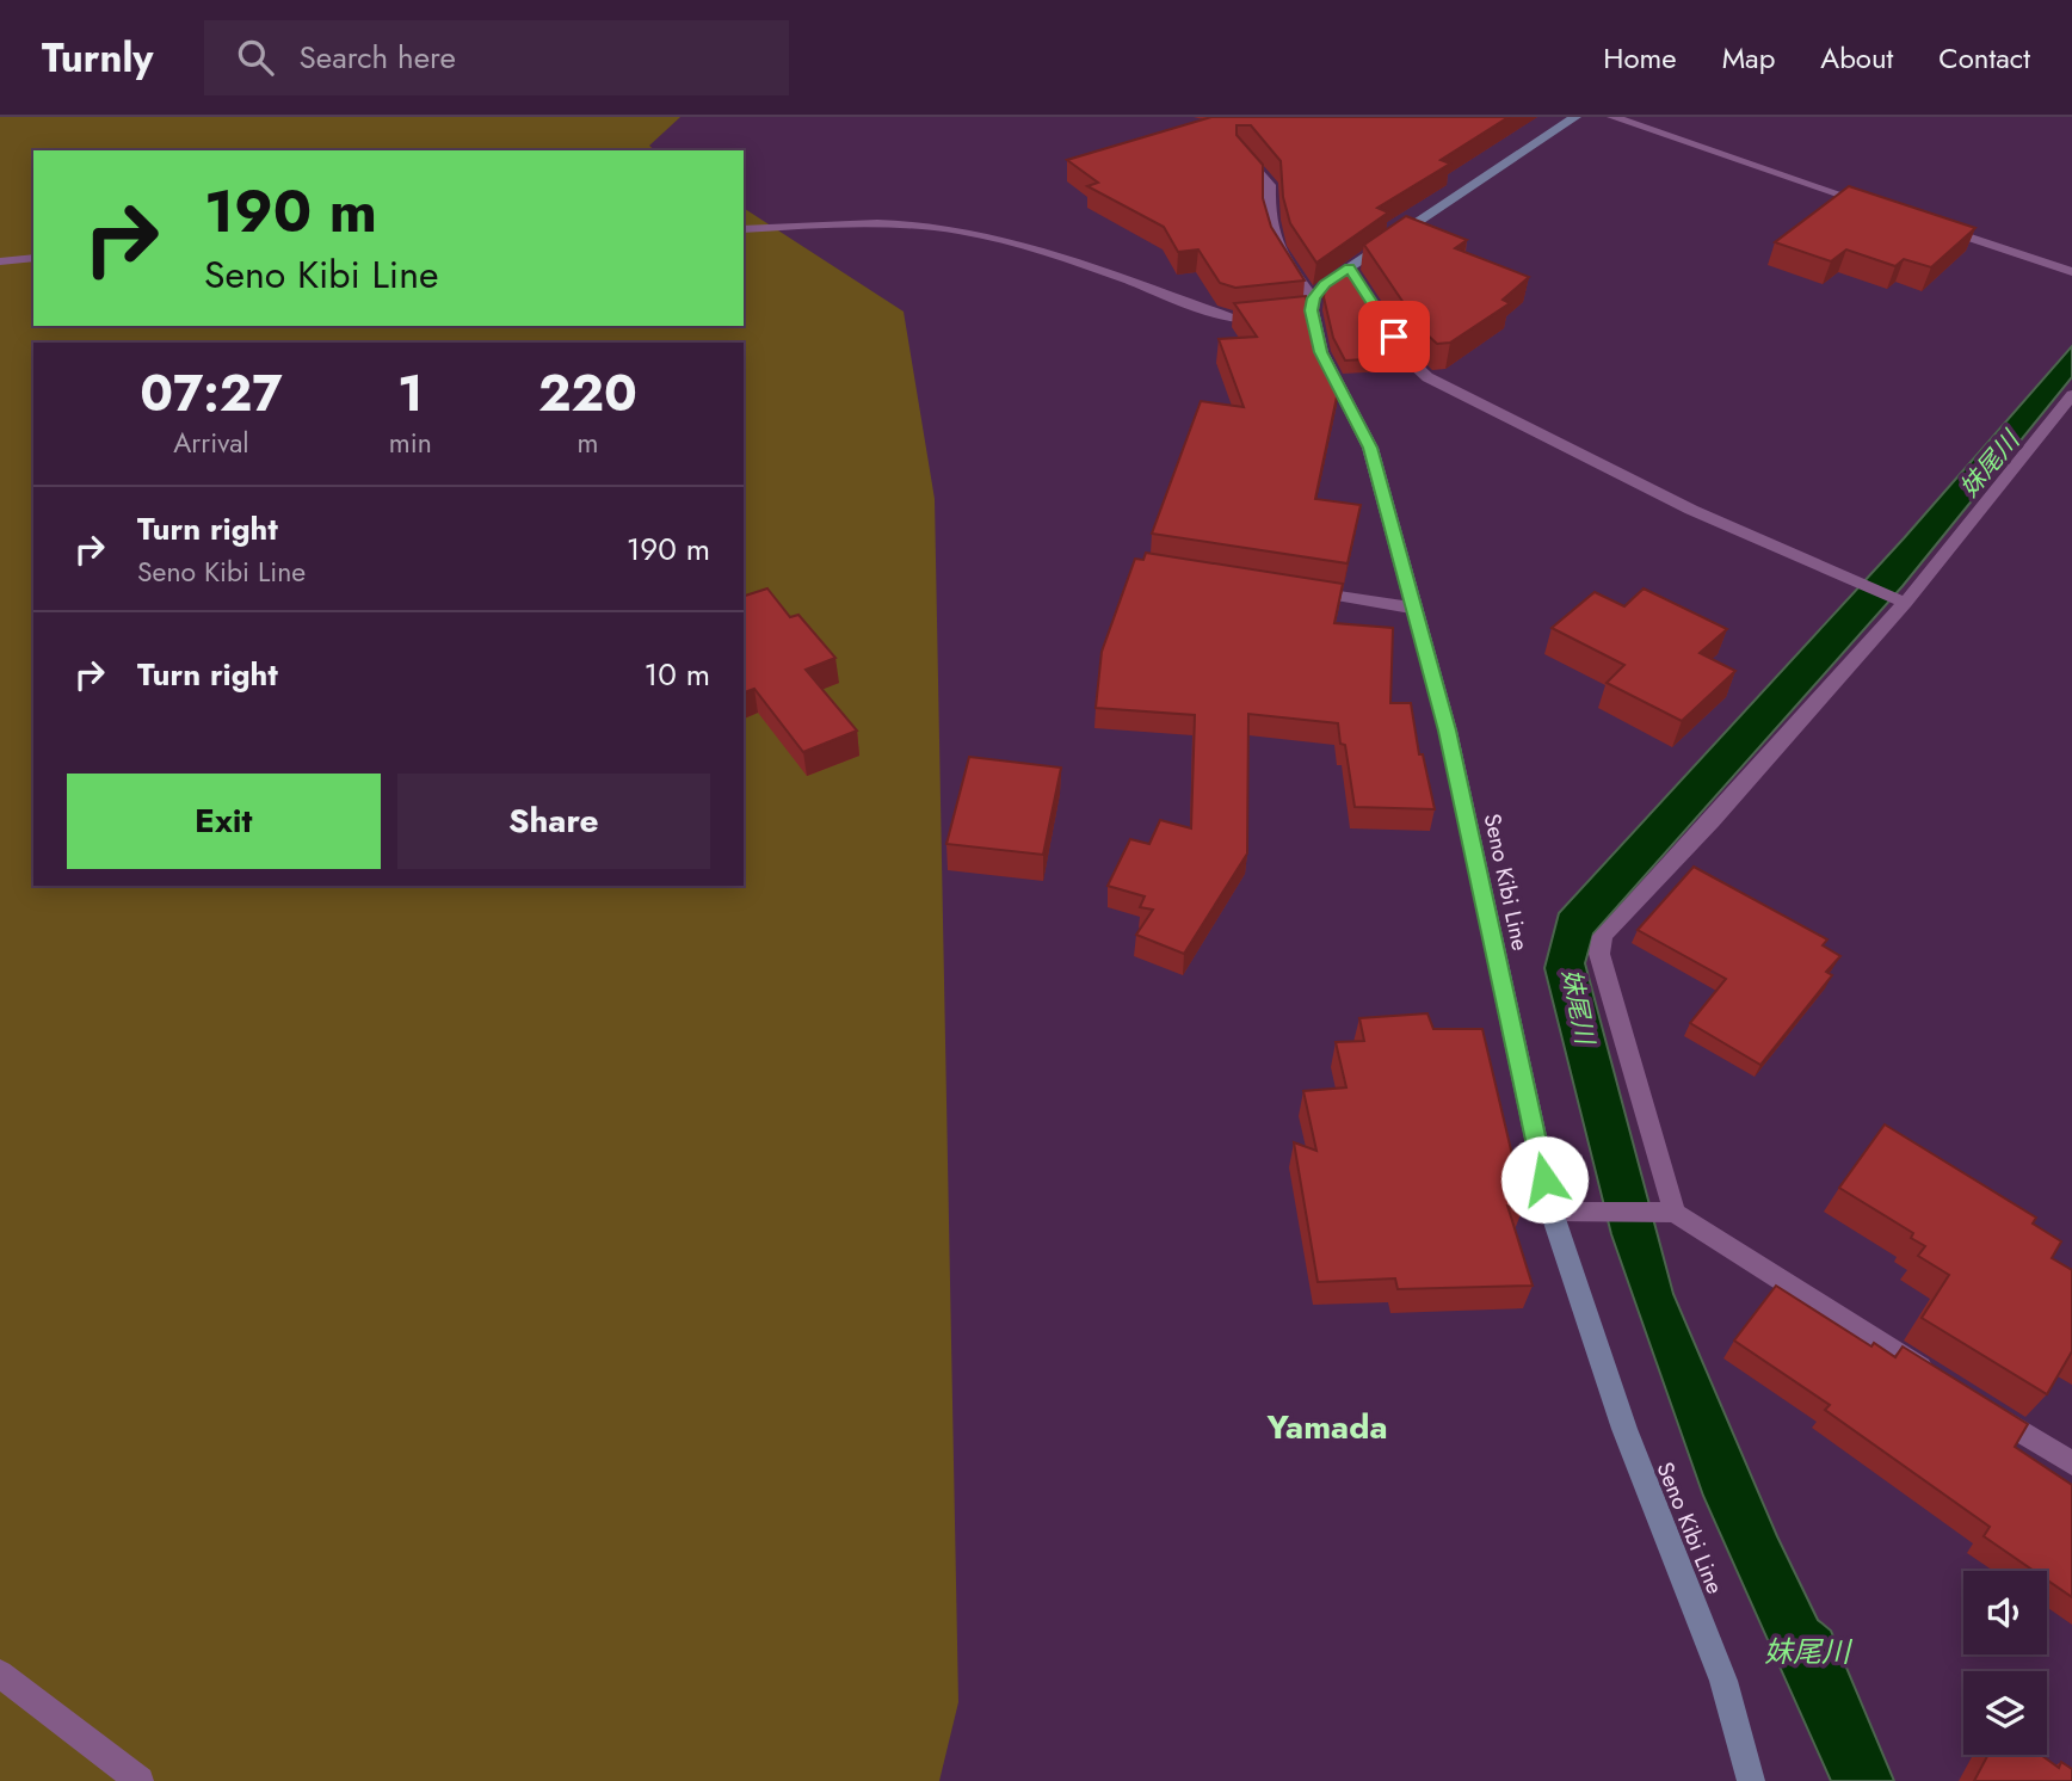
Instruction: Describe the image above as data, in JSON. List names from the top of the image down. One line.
{"streets":{"main road":["Seno Kibi Line"]},"districts":["Yamada"],"water":["妹尾川"],"page":{"header":"Turnly","search":"Search here","nav":["Home","Map","About","Contact"],"turn":["190 m","Seno Kibi Line"],"eta":["07:27","Arrival","1","min","220","m"],"list":[{"name":"Turn right","note":"Seno Kibi Line","value":"190 m"},{"name":"Turn right","value":"10 m"}],"buttons":["Exit","Share"]}}
